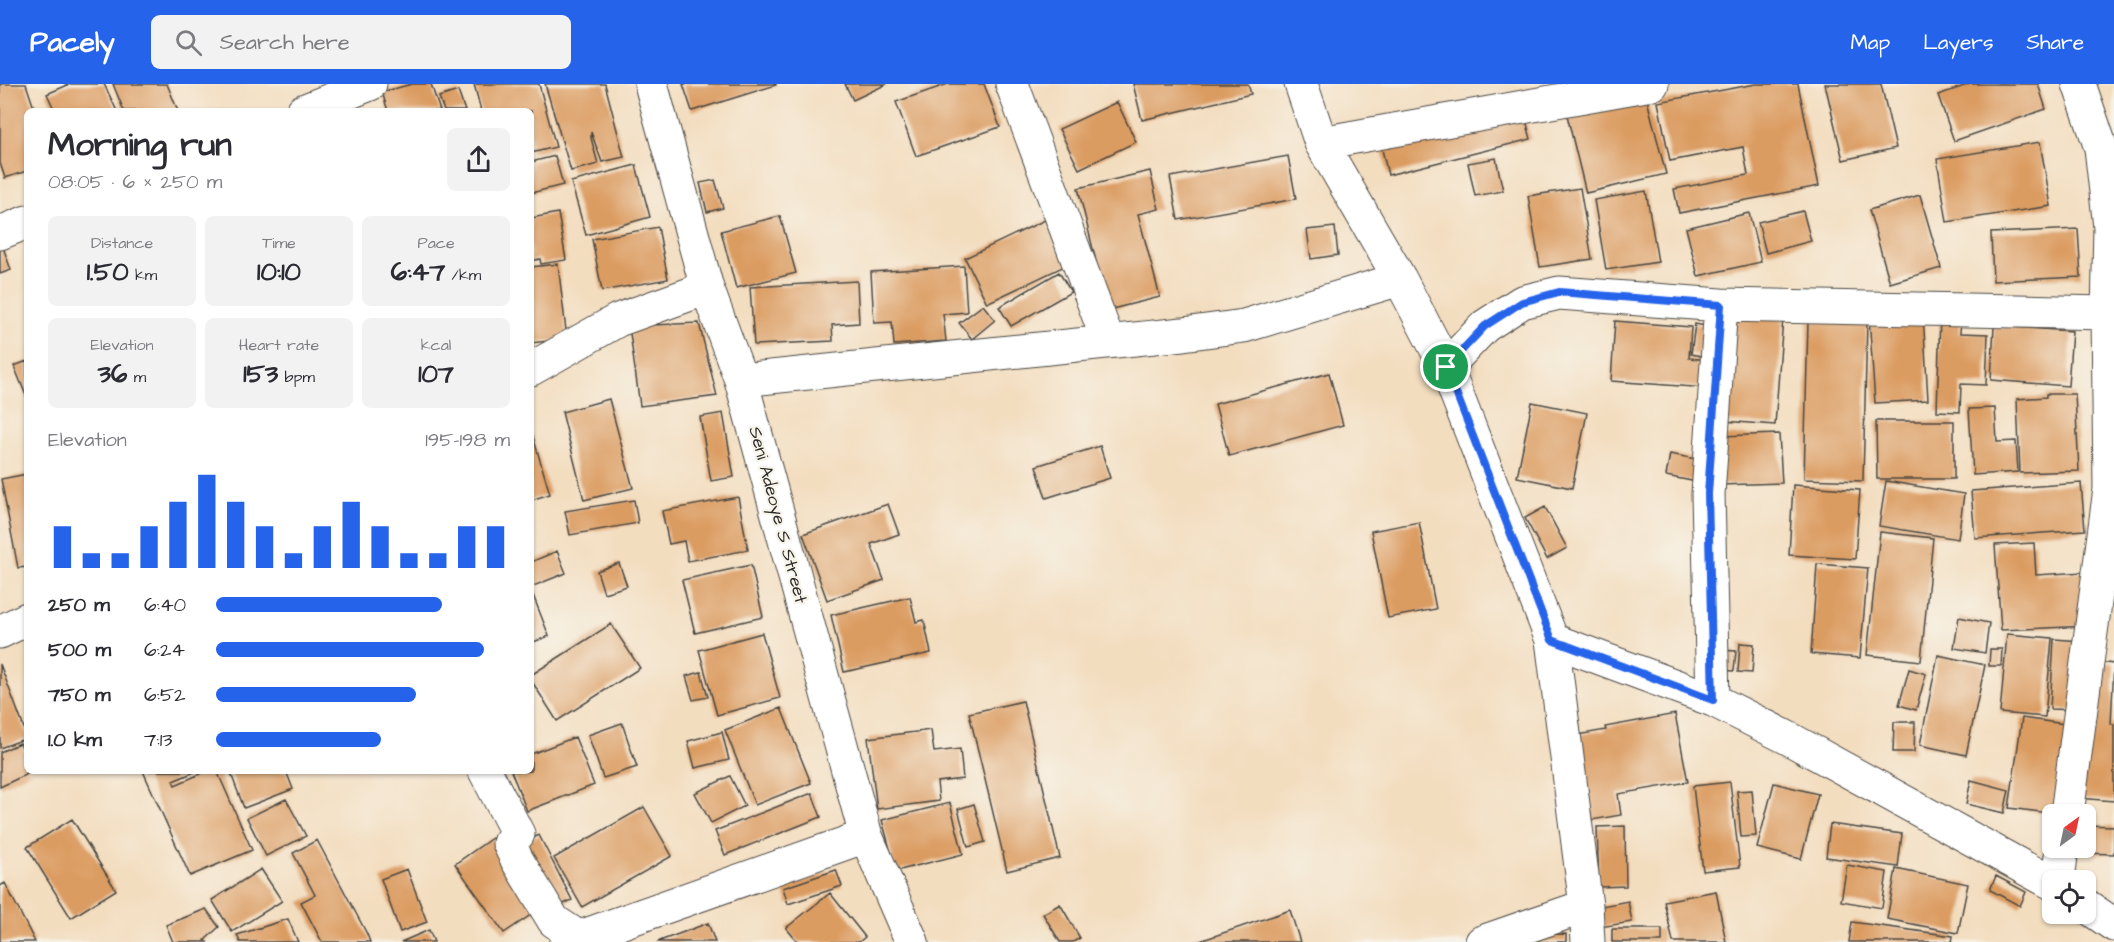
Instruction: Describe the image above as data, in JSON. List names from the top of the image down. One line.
{"streets":{"street":["Seni Adeoye S Street"]},"north":"top right","page":{"header":"Pacely","search":"Search here","nav":["Map","Layers","Share"],"heading":["Morning run","08:05 · 6 × 250 m"],"stats":[["Distance","1.50 km"],["Time","10:10"],["Pace","6:47 /km"],["Elevation","36 m"],["Heart rate","153 bpm"],["kcal","107"]],"chart":["Elevation","195–198 m"],"list":[{"name":"250 m","note":"6:40"},{"name":"500 m","note":"6:24"},{"name":"750 m","note":"6:52"},{"name":"1.0 km","note":"7:13"}]}}
